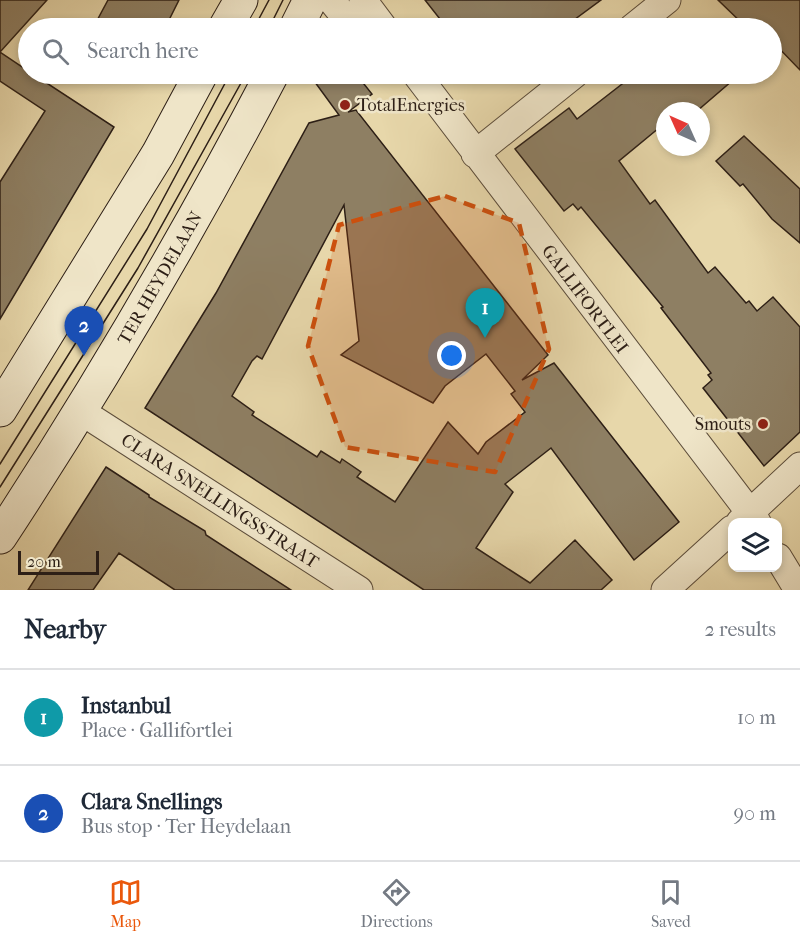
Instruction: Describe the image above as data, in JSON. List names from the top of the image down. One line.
{"streets":{"street":["TER HEYDELAAN","GALLIFORTLEI","CLARA SNELLINGSSTRAAT"]},"crossings":[["TER HEYDELAAN","CLARA SNELLINGSSTRAAT"]],"places":["TotalEnergies","Smouts"],"scale_bar":"20 m","north":"top left","page":{"search":"Search here","pins":["1","2"],"scale":"20 m","heading":["Nearby","2 results"],"list":[{"mark":"1","name":"Instanbul","note":"Place · Gallifortlei","value":"10 m"},{"mark":"2","name":"Clara Snellings","note":"Bus stop · Ter Heydelaan","value":"90 m"}],"nav":["Map","Directions","Saved"]}}
